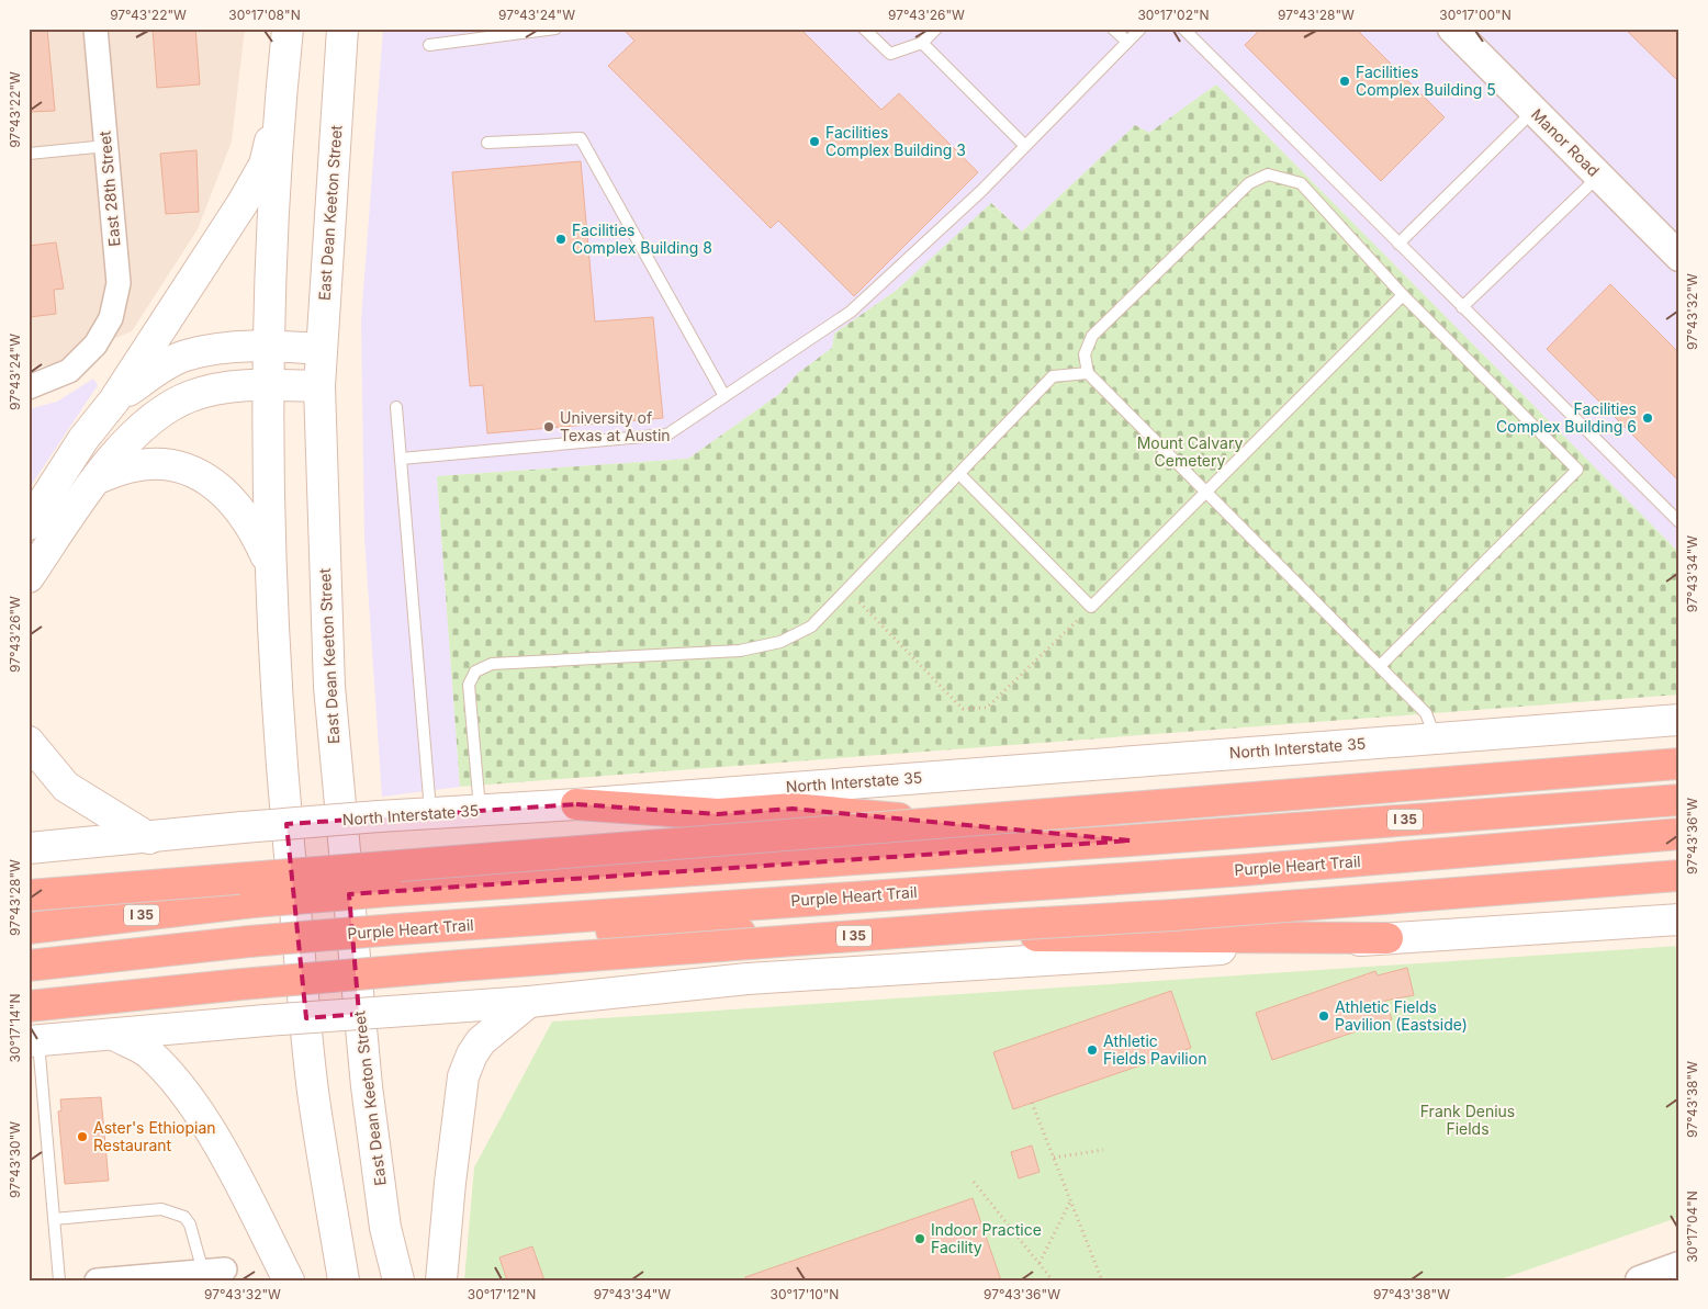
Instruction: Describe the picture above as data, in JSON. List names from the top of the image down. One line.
{"streets":{"highway":["I 35","Purple Heart Trail"],"main road":["East Dean Keeton Street","North Interstate 35"],"street":["Manor Road","East 28th Street"]},"parks":["Mount Calvary Cemetery","Frank Denius Fields"],"places":["Facilities Complex Building 5","Facilities Complex Building 3","Facilities Complex Building 8","Facilities Complex Building 6","University of Texas at Austin","Athletic Fields Pavilion (Eastside)","Athletic Fields Pavilion","Aster's Ethiopian Restaurant","Indoor Practice Facility"],"coordinates":["97°43'22\"W","30°17'08\"N","97°43'24\"W","97°43'26\"W","30°17'02\"N","97°43'28\"W","30°17'00\"N","97°43'32\"W","97°43'34\"W","97°43'36\"W","30°17'14\"N","97°43'38\"W","97°43'30\"W","30°17'04\"N","30°17'12\"N","30°17'10\"N"]}
